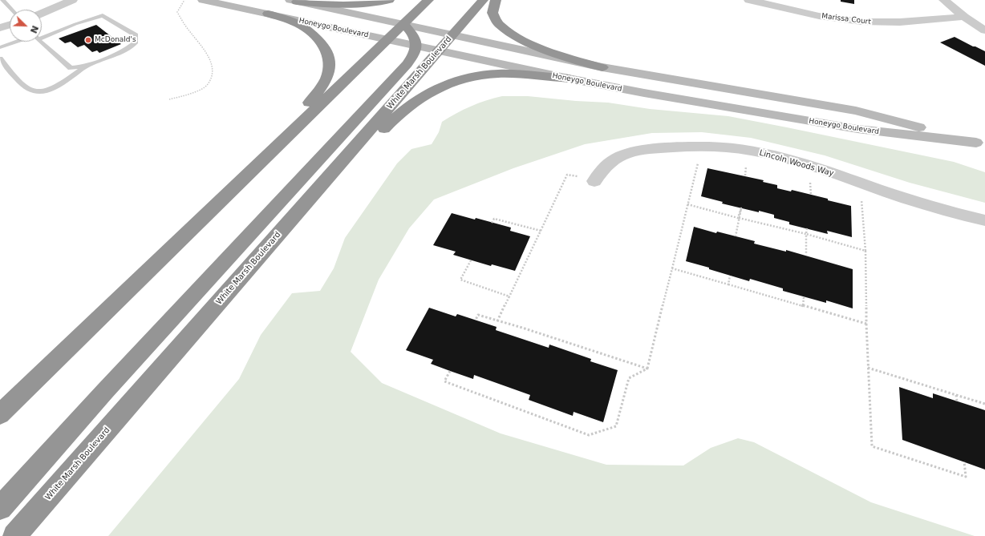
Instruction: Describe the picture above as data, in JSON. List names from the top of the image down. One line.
{"streets":{"highway":["White Marsh Boulevard"],"main road":["Honeygo Boulevard"],"street":["Marissa Court","Lincoln Woods Way"]},"crossings":[["Honeygo Boulevard","White Marsh Boulevard"]],"places":["McDonald's"],"north":"bottom right"}
